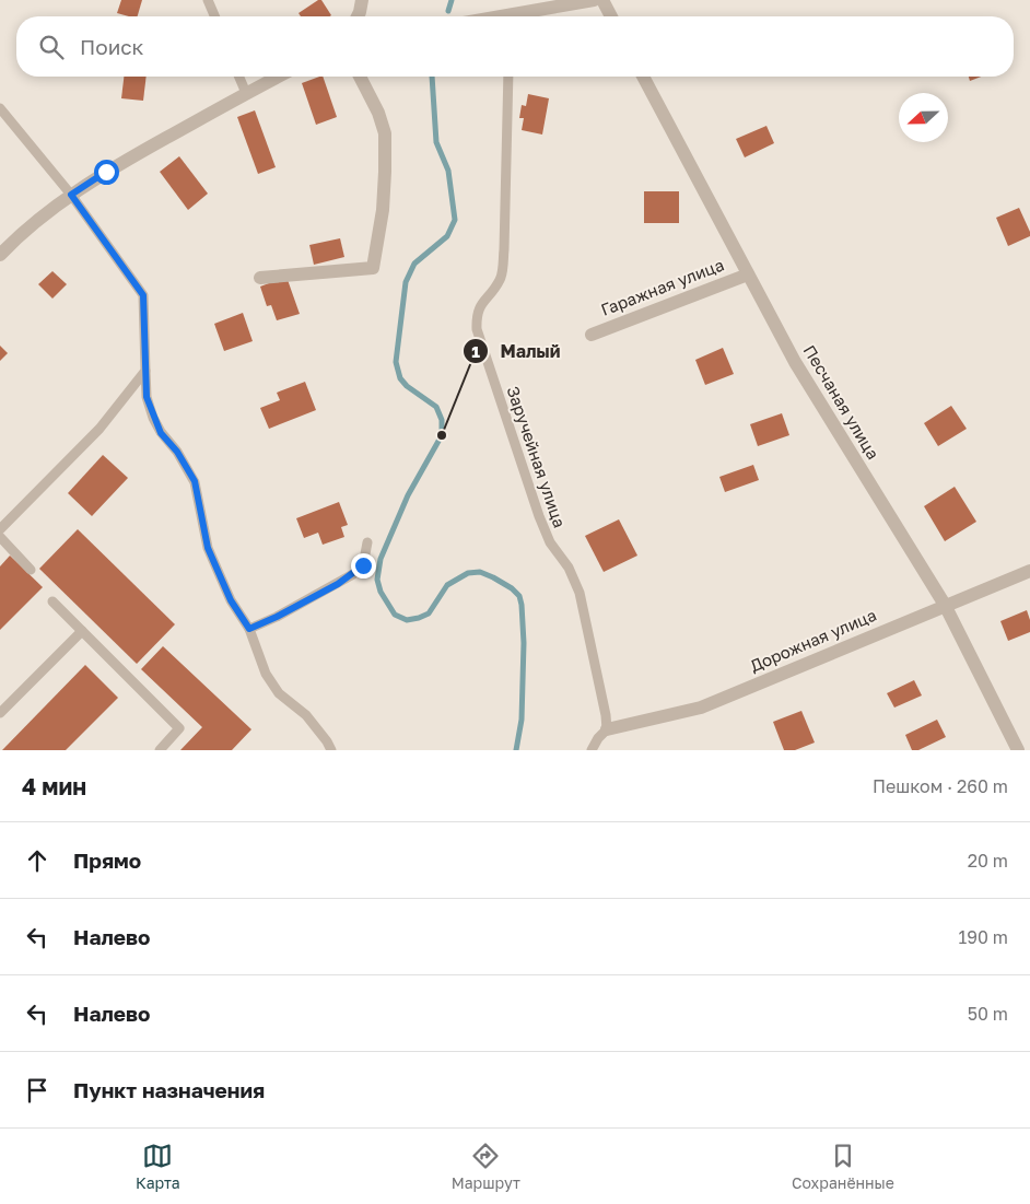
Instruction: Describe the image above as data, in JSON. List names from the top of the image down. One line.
{"streets":{"street":["Гаражная улица","Песчаная улица","Дорожная улица"],"lane":["Заручейная улица"]},"crossings":[["Гаражная улица","Песчаная улица"],["Песчаная улица","Дорожная улица"],["Заручейная улица","Дорожная улица"]],"places":["Малый"],"north":"left","page":{"search":"Поиск","heading":["4 мин","Пешком · 260 m"],"list":[["Прямо","20 m"],["Налево","190 m"],["Налево","50 m"],"Пункт назначения"],"nav":["Карта","Маршрут","Сохранённые"]}}
